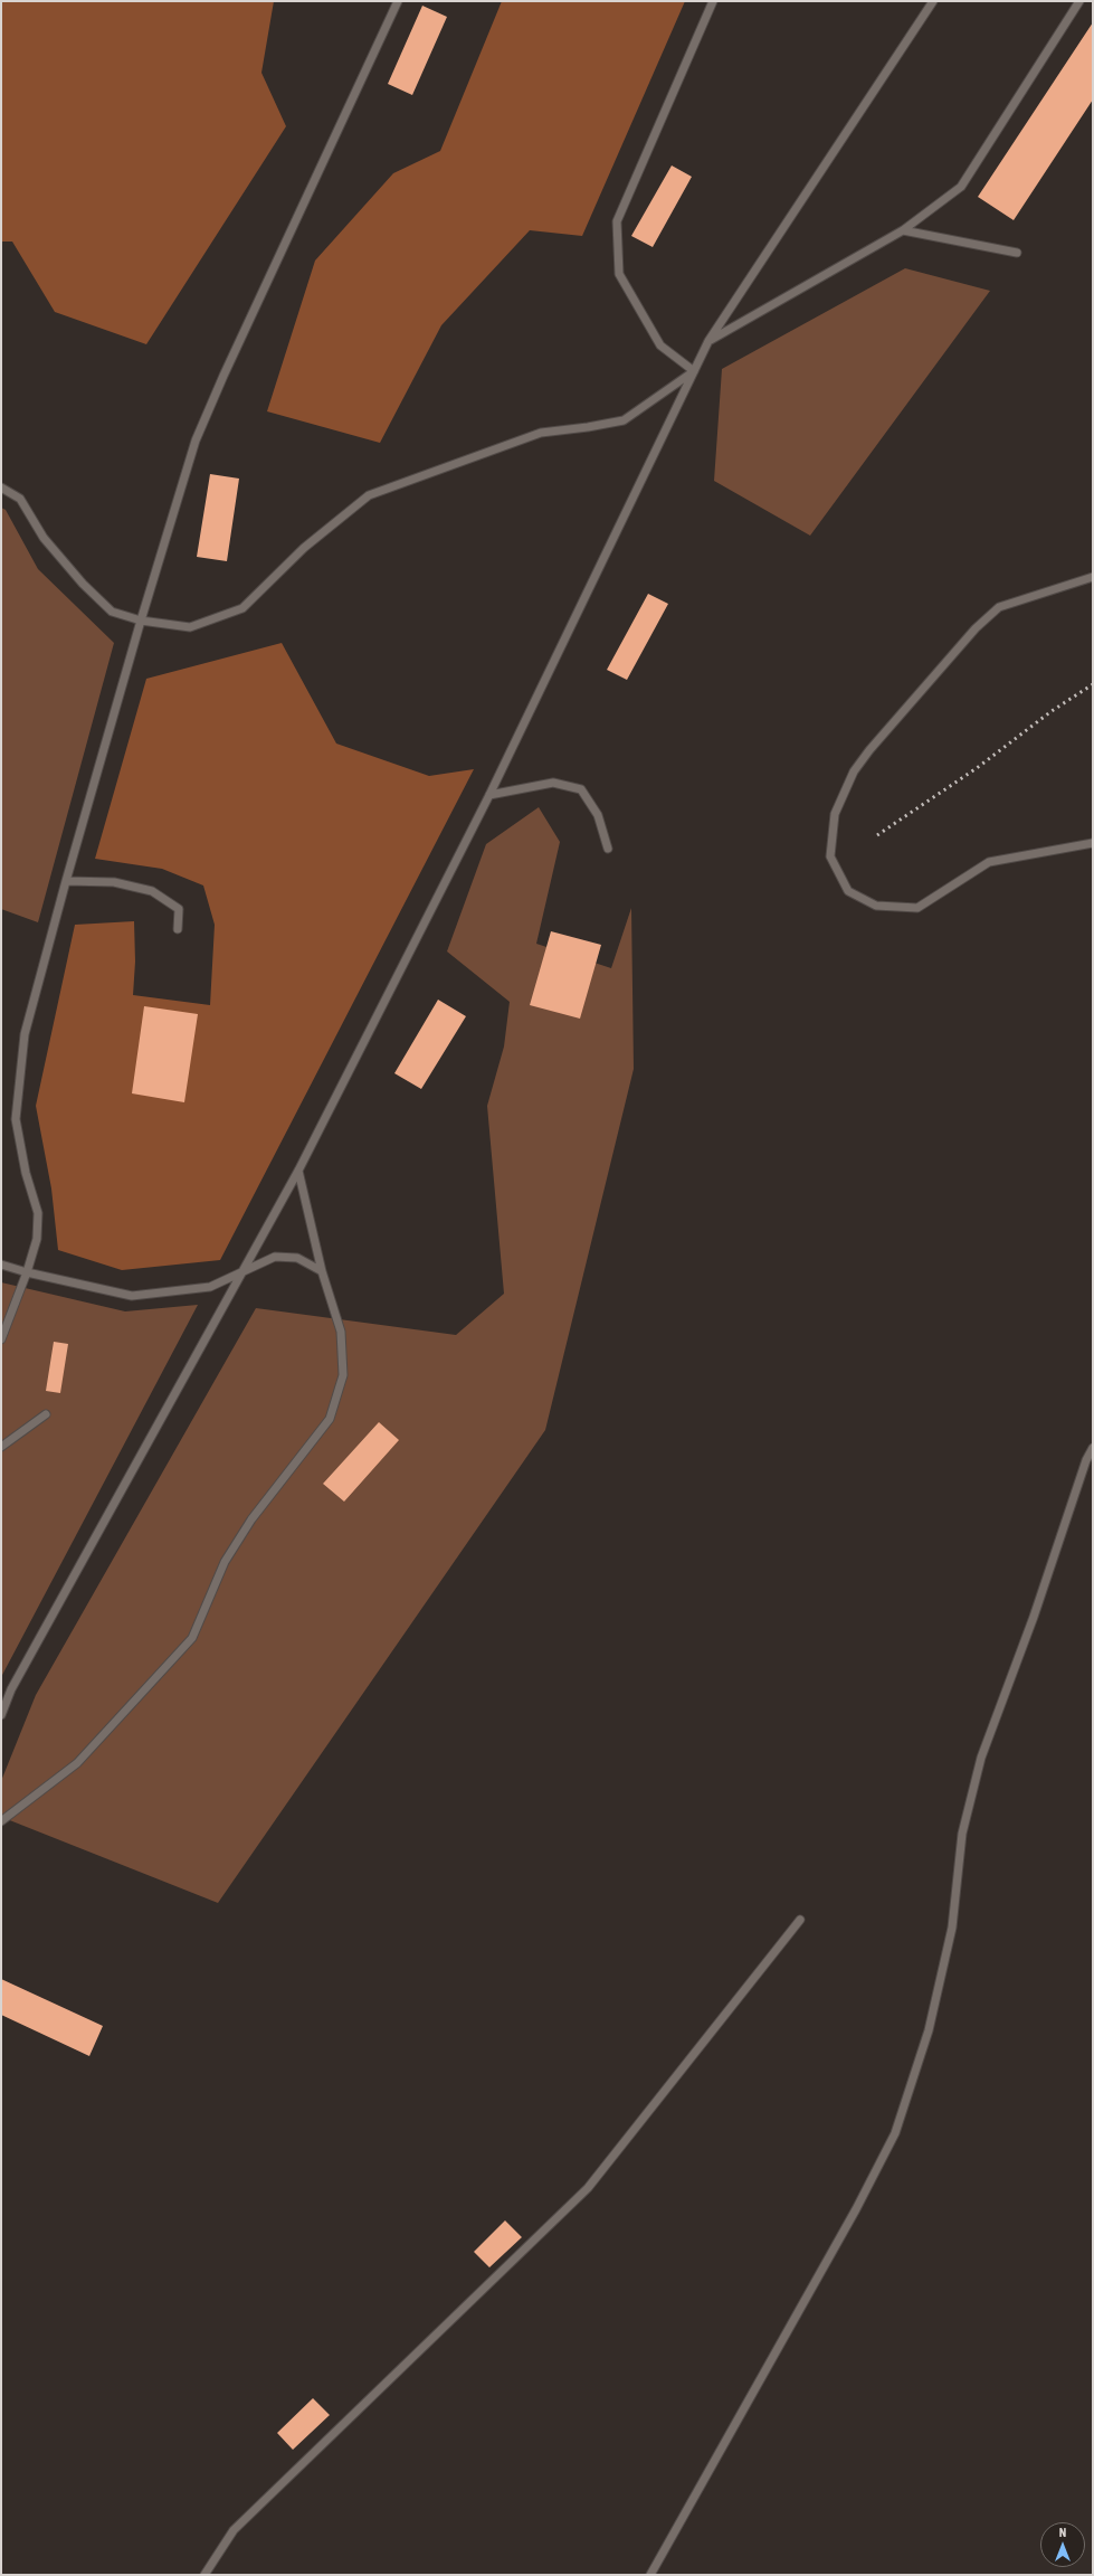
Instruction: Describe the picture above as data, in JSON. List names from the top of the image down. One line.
{"north":"top"}
